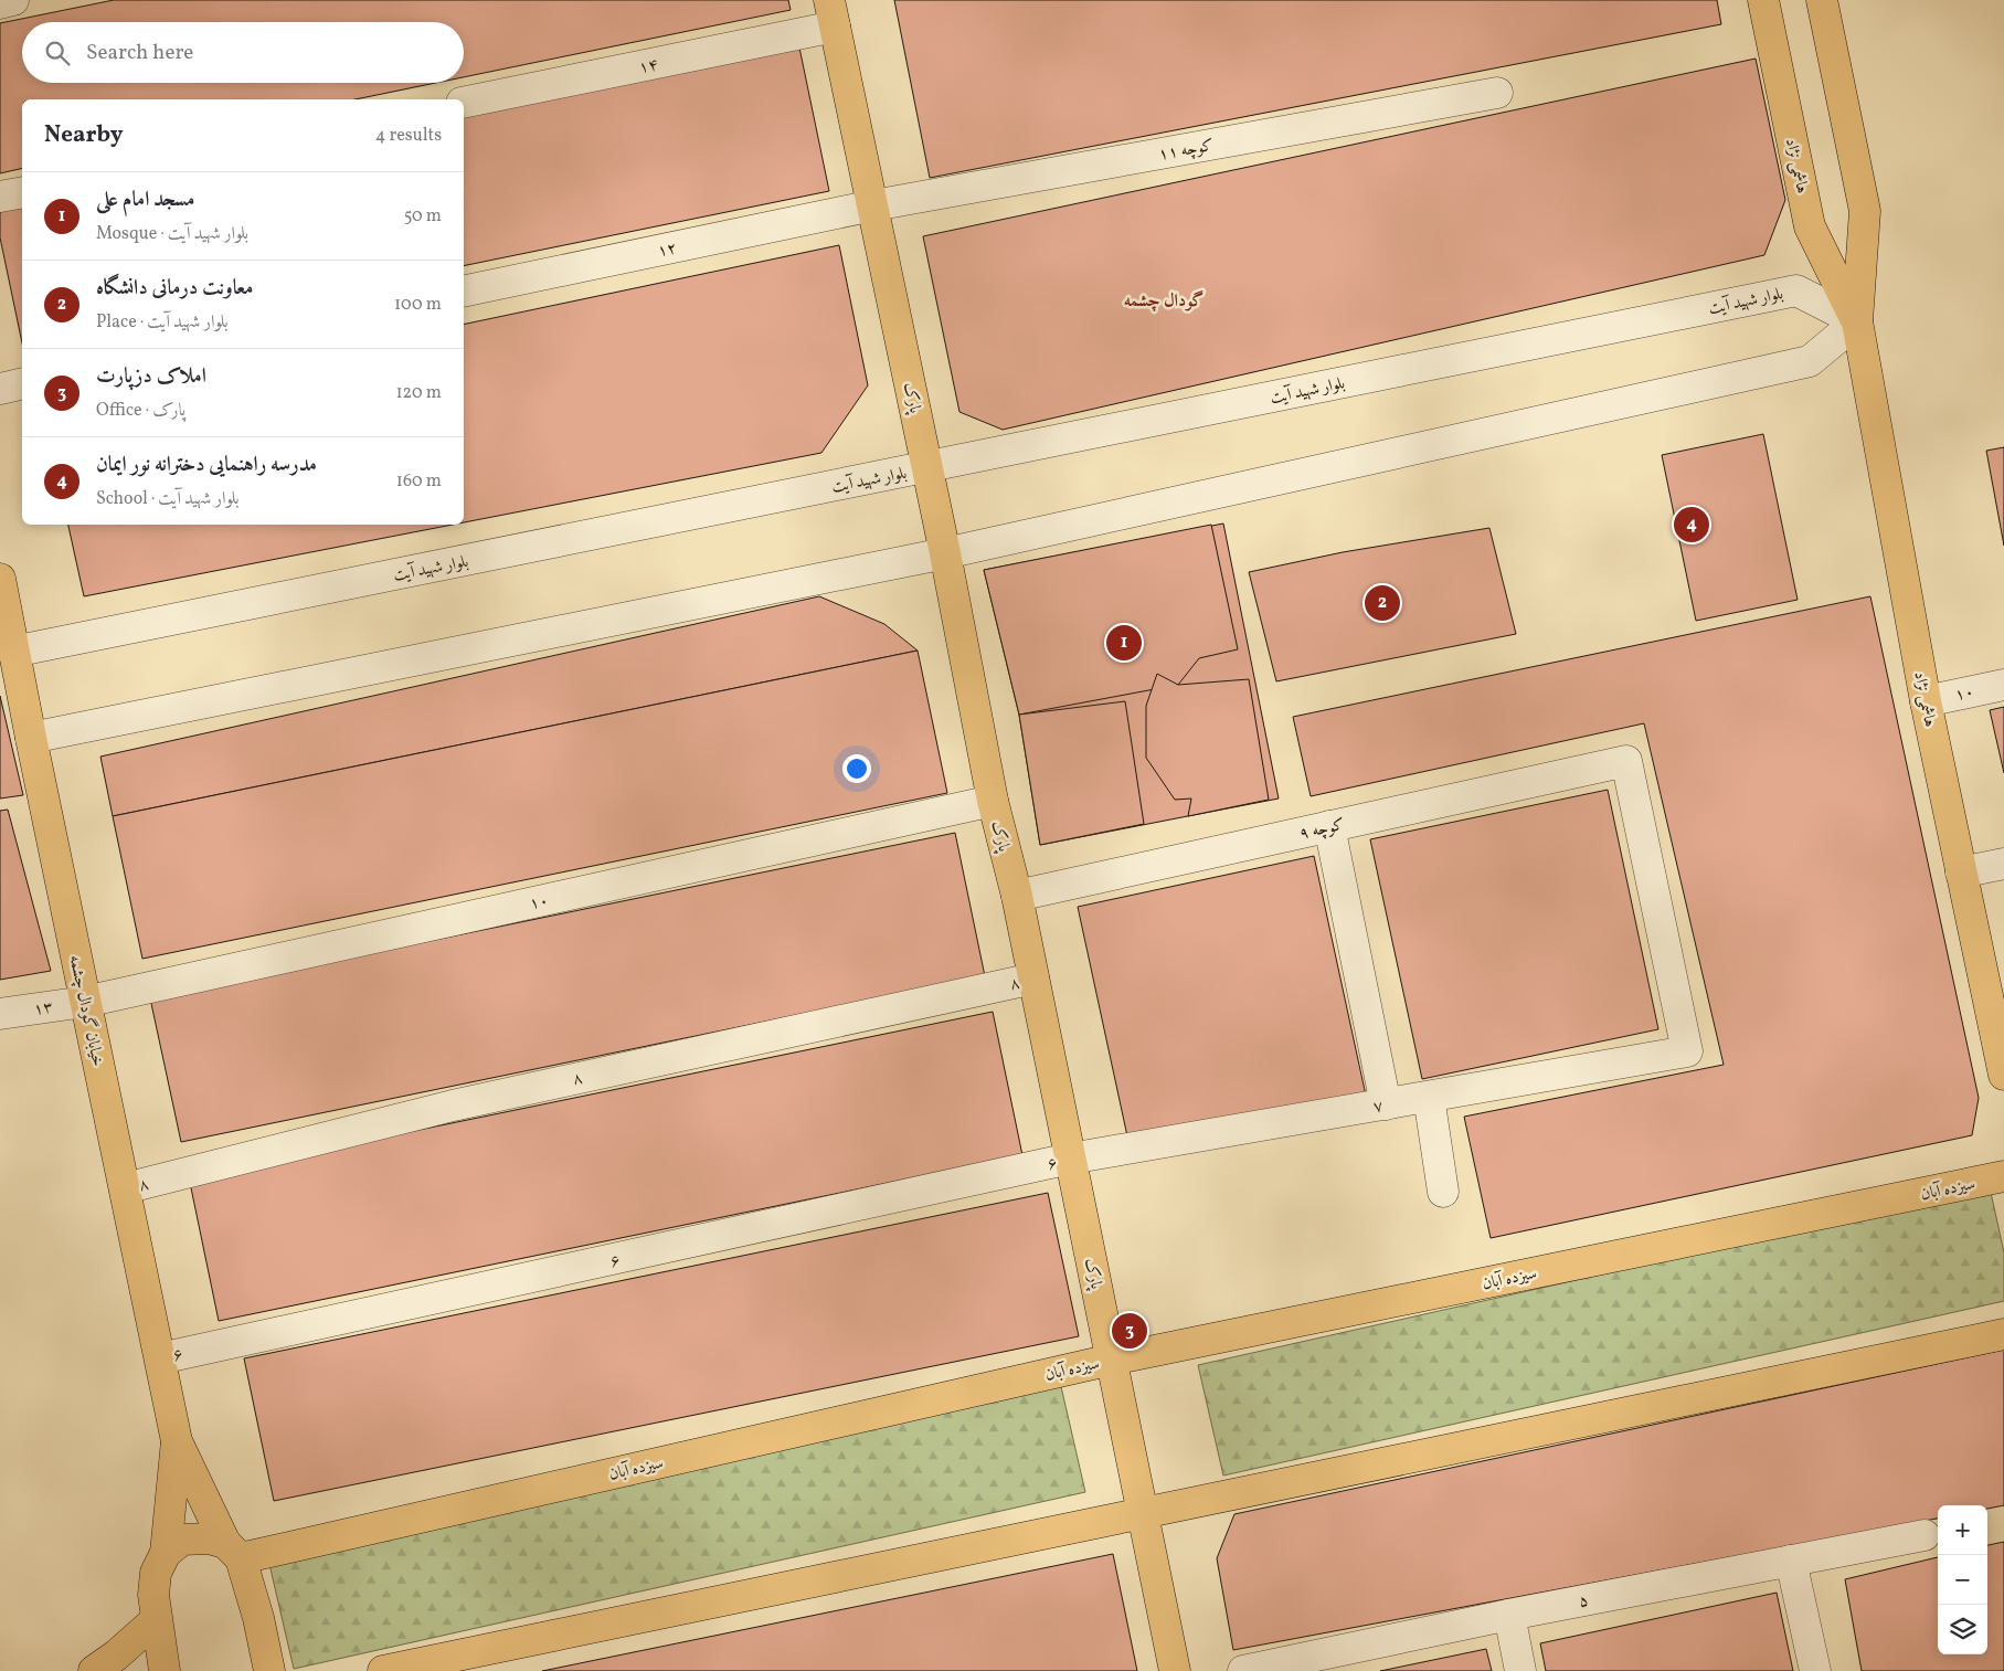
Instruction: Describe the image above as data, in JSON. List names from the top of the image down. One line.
{"streets":{"main road":["هاشمی نژاد","پارک","خیابان گودال چشمه","سیزده آبان"],"street":["۱۴","کوچه ۱۱","۱۲","بلوار شهید آیت","۱۰","کوچه ۹","۸","۱۳","۷","۶","۵"]},"crossings":[["۱۴","پارک"],["کوچه ۱۱","۱۲"],["کوچه ۱۱","پارک"],["هاشمی نژاد","بلوار شهید آیت"],["هاشمی نژاد","۱۰"],["۱۲","پارک"],["بلوار شهید آیت","پارک"],["بلوار شهید آیت","خیابان گودال چشمه"],["پارک","۱۰"],["پارک","کوچه ۹"],["پارک","۸"],["پارک","۷"],["پارک","۶"],["پارک","سیزده آبان"],["۱۰","۱۳"],["۱۰","خیابان گودال چشمه"],["کوچه ۹","۷"],["۸","خیابان گودال چشمه"],["۱۳","خیابان گودال چشمه"],["خیابان گودال چشمه","۶"],["۷","۶"]],"districts":["گودال چشمه"],"page":{"search":"Search here","heading":["Nearby","4 results"],"list":[{"mark":"1","name":"مسجد امام علی","note":"Mosque · بلوار شهید آیت","value":"50 m"},{"mark":"2","name":"معاونت درمانی دانشگاه","note":"Place · بلوار شهید آیت","value":"100 m"},{"mark":"3","name":"املاک دزپارت","note":"Office · پارک","value":"120 m"},{"mark":"4","name":"مدرسه راهنمایی دخترانه نور ایمان","note":"School · بلوار شهید آیت","value":"160 m"}],"pins":["4","2","1","3"],"map_buttons":["+","−"]}}
